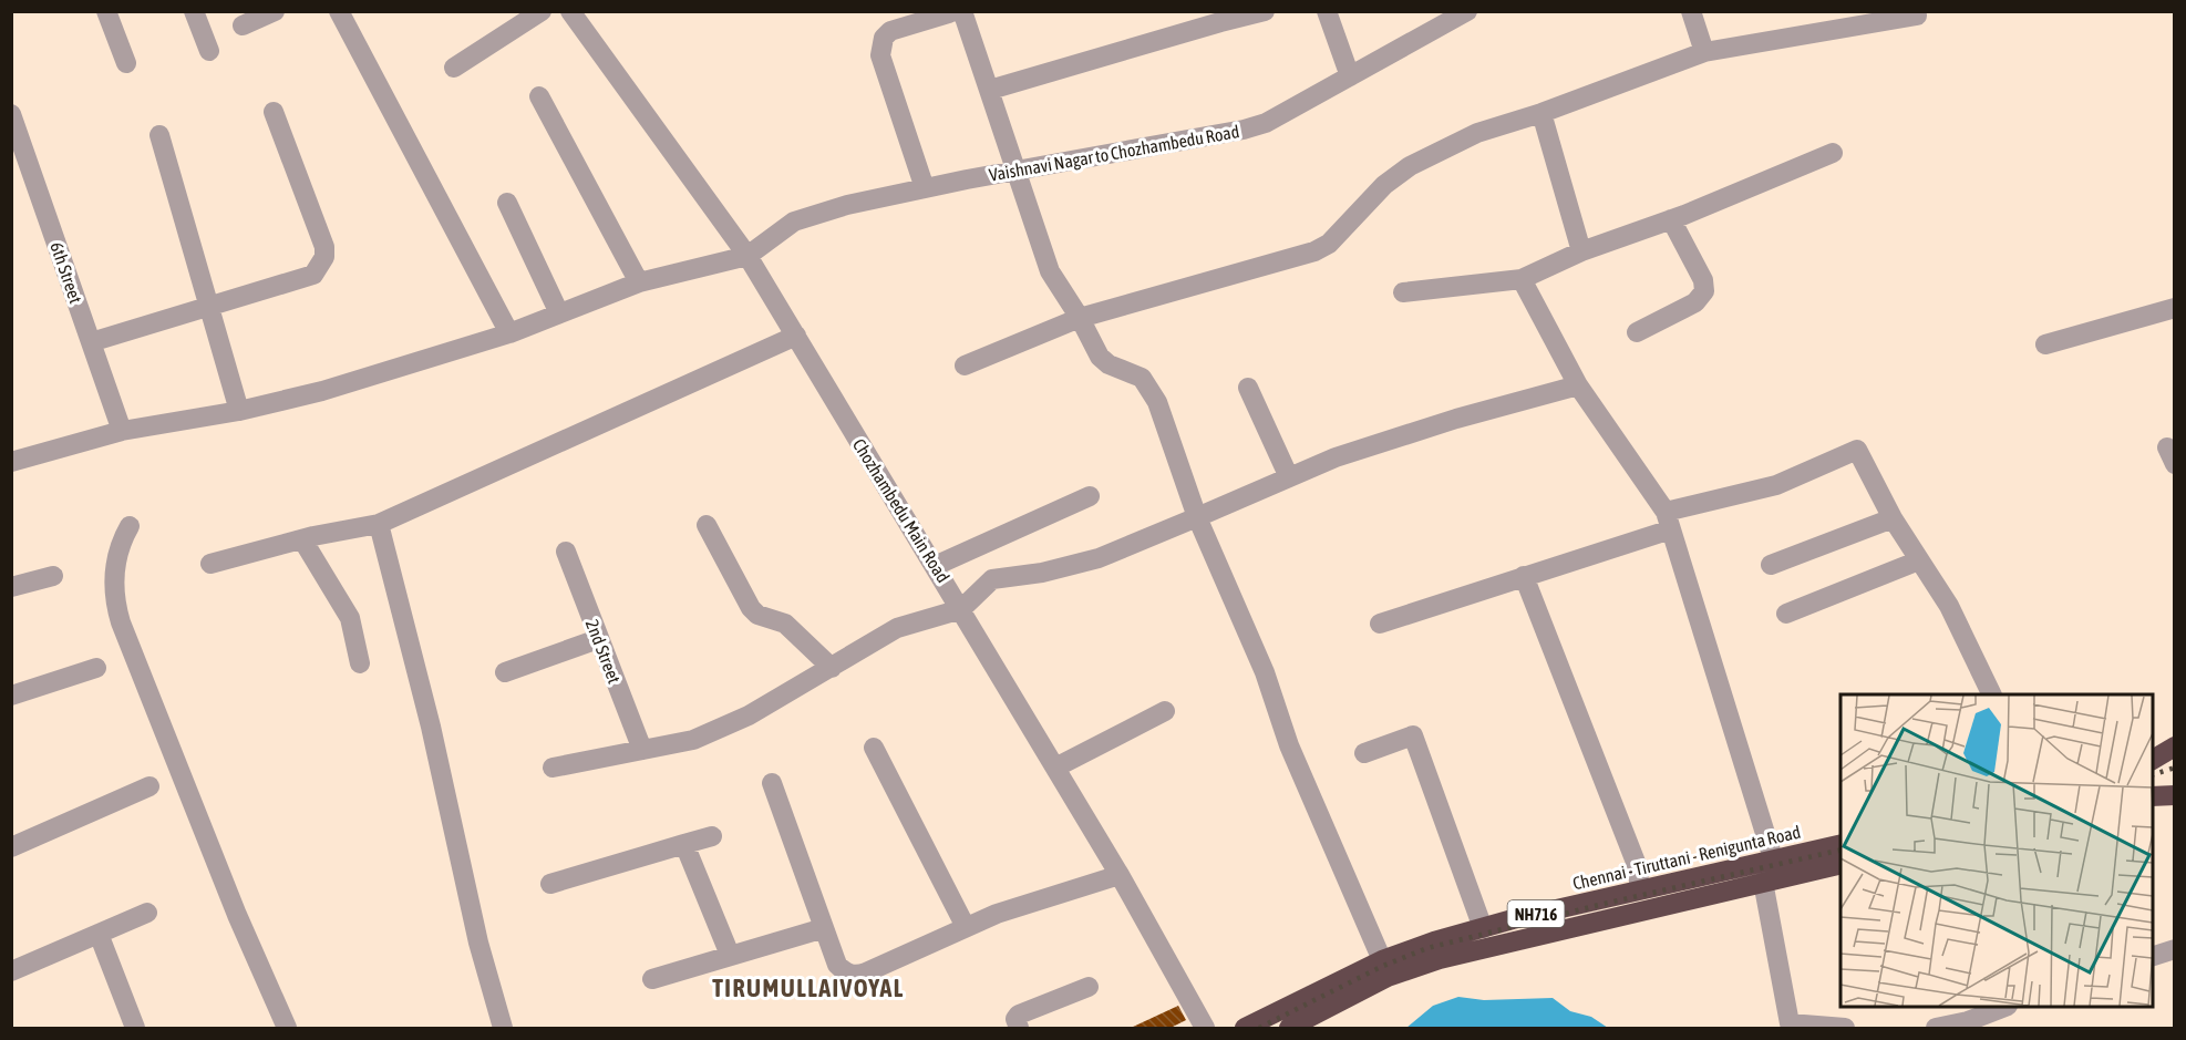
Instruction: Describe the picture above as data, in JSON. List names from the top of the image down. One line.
{"streets":{"highway":["Chennai - Tiruttani - Renigunta Road","NH716"],"street":["Vaishnavi Nagar to Chozhambedu Road","6th Street","Chozhambedu Main Road","2nd Street"]},"crossings":[["Vaishnavi Nagar to Chozhambedu Road","Chozhambedu Main Road"]],"districts":["TIRUMULLAIVOYAL"]}
